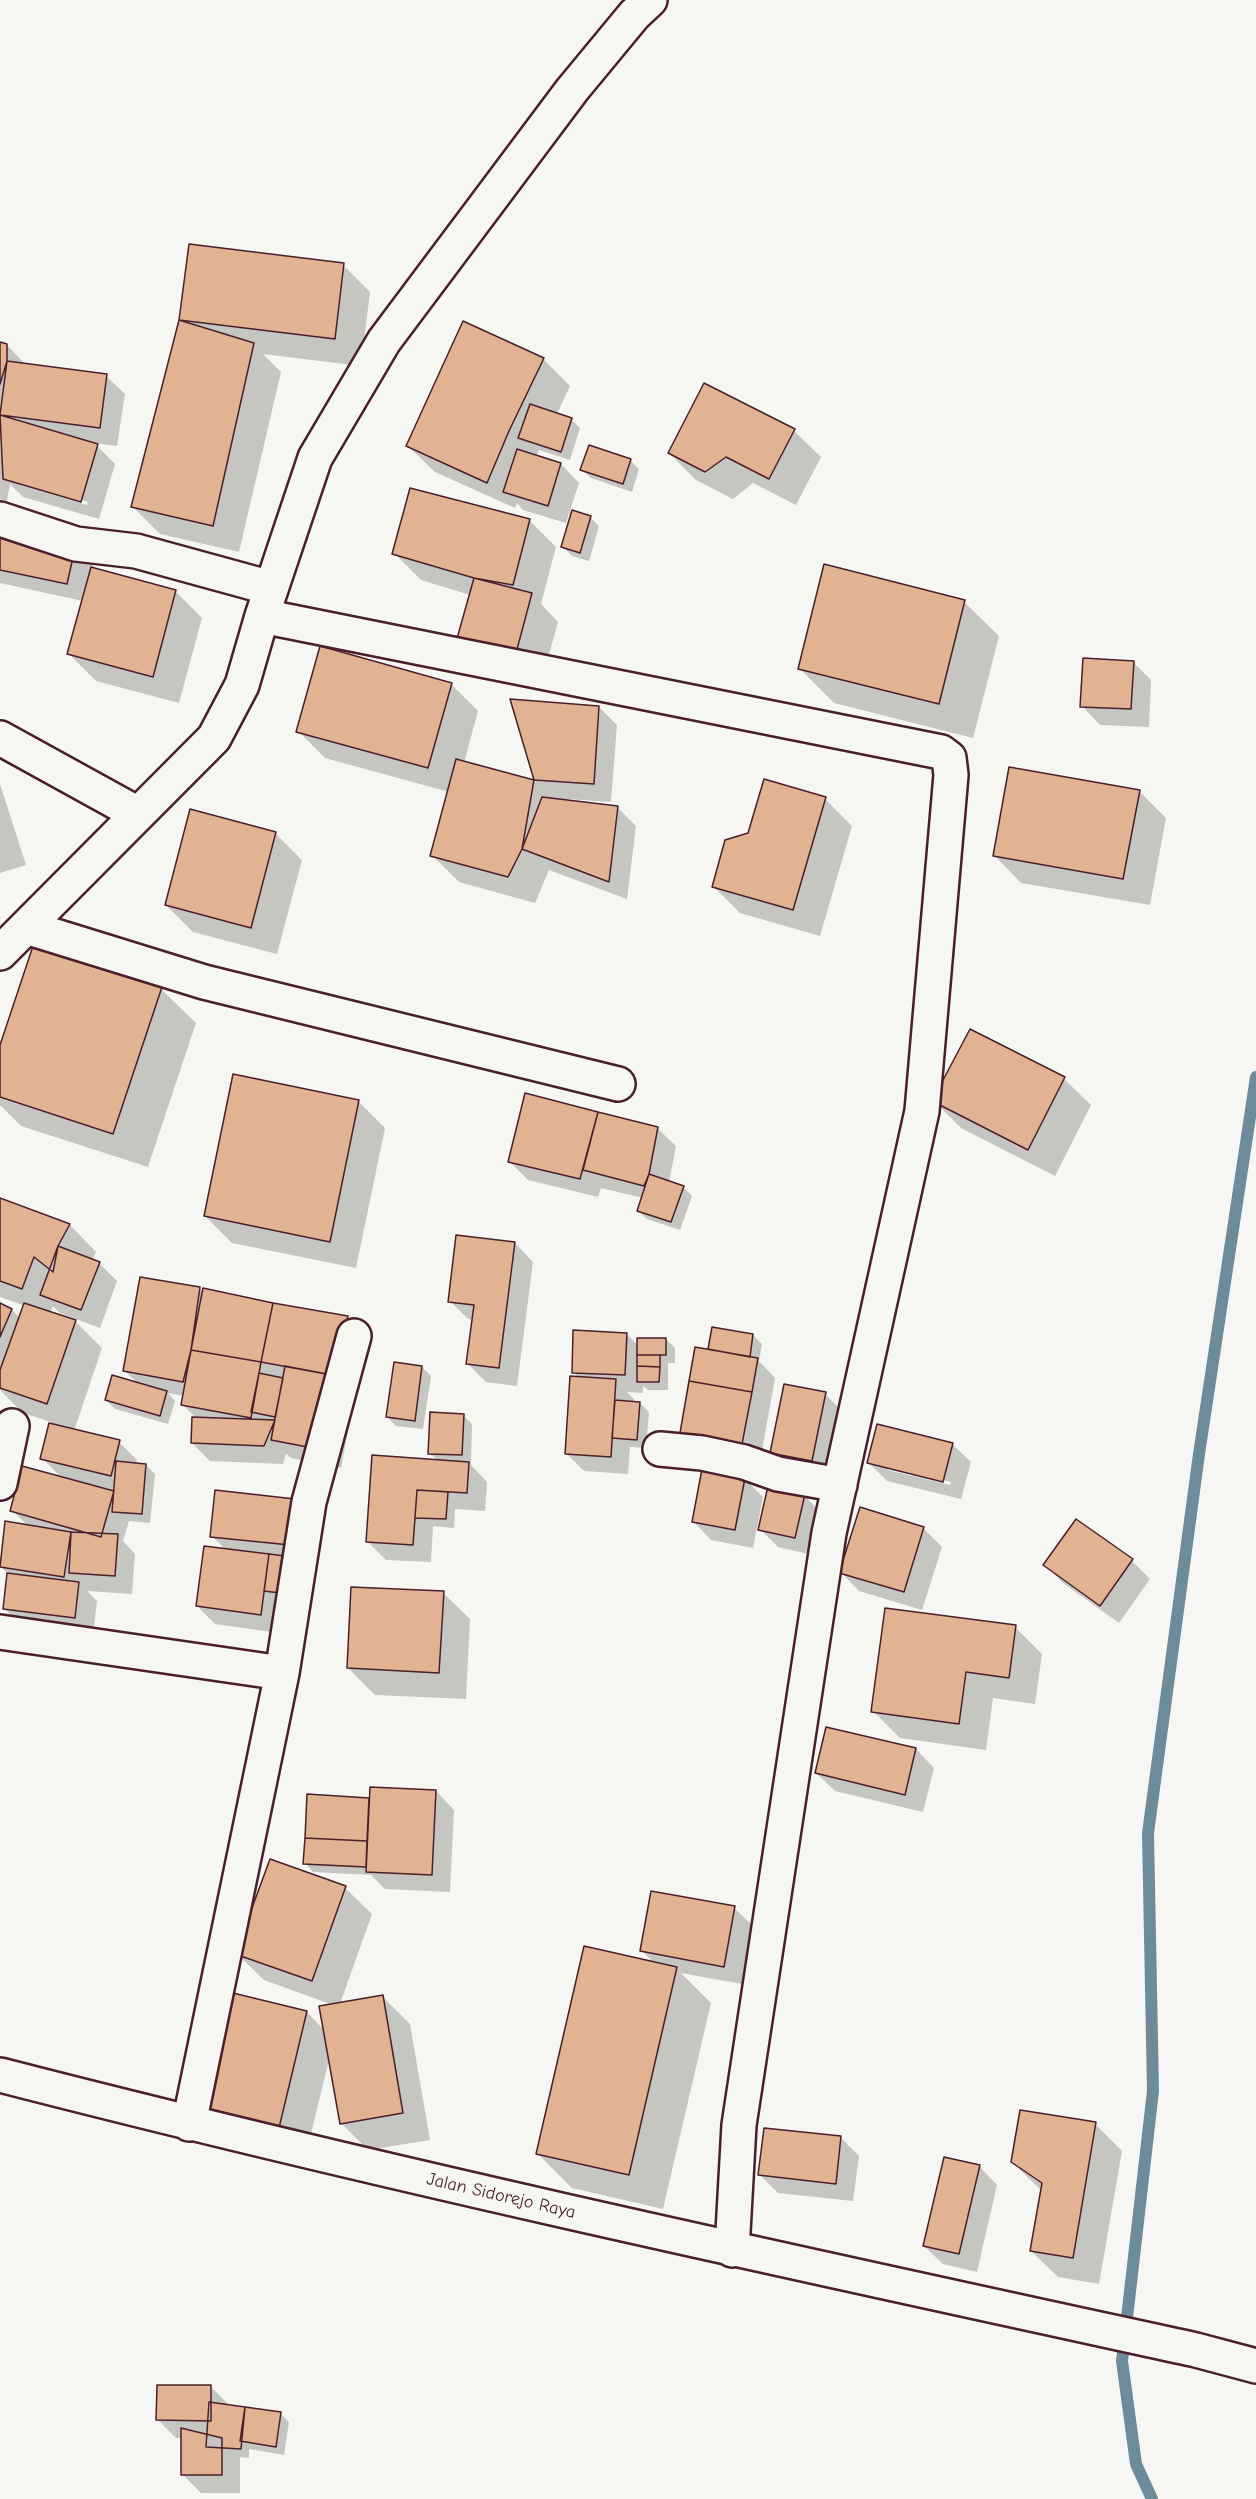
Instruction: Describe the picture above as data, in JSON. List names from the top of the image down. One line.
{"streets":{"street":["Jalan Sidorejo Raya"]}}
